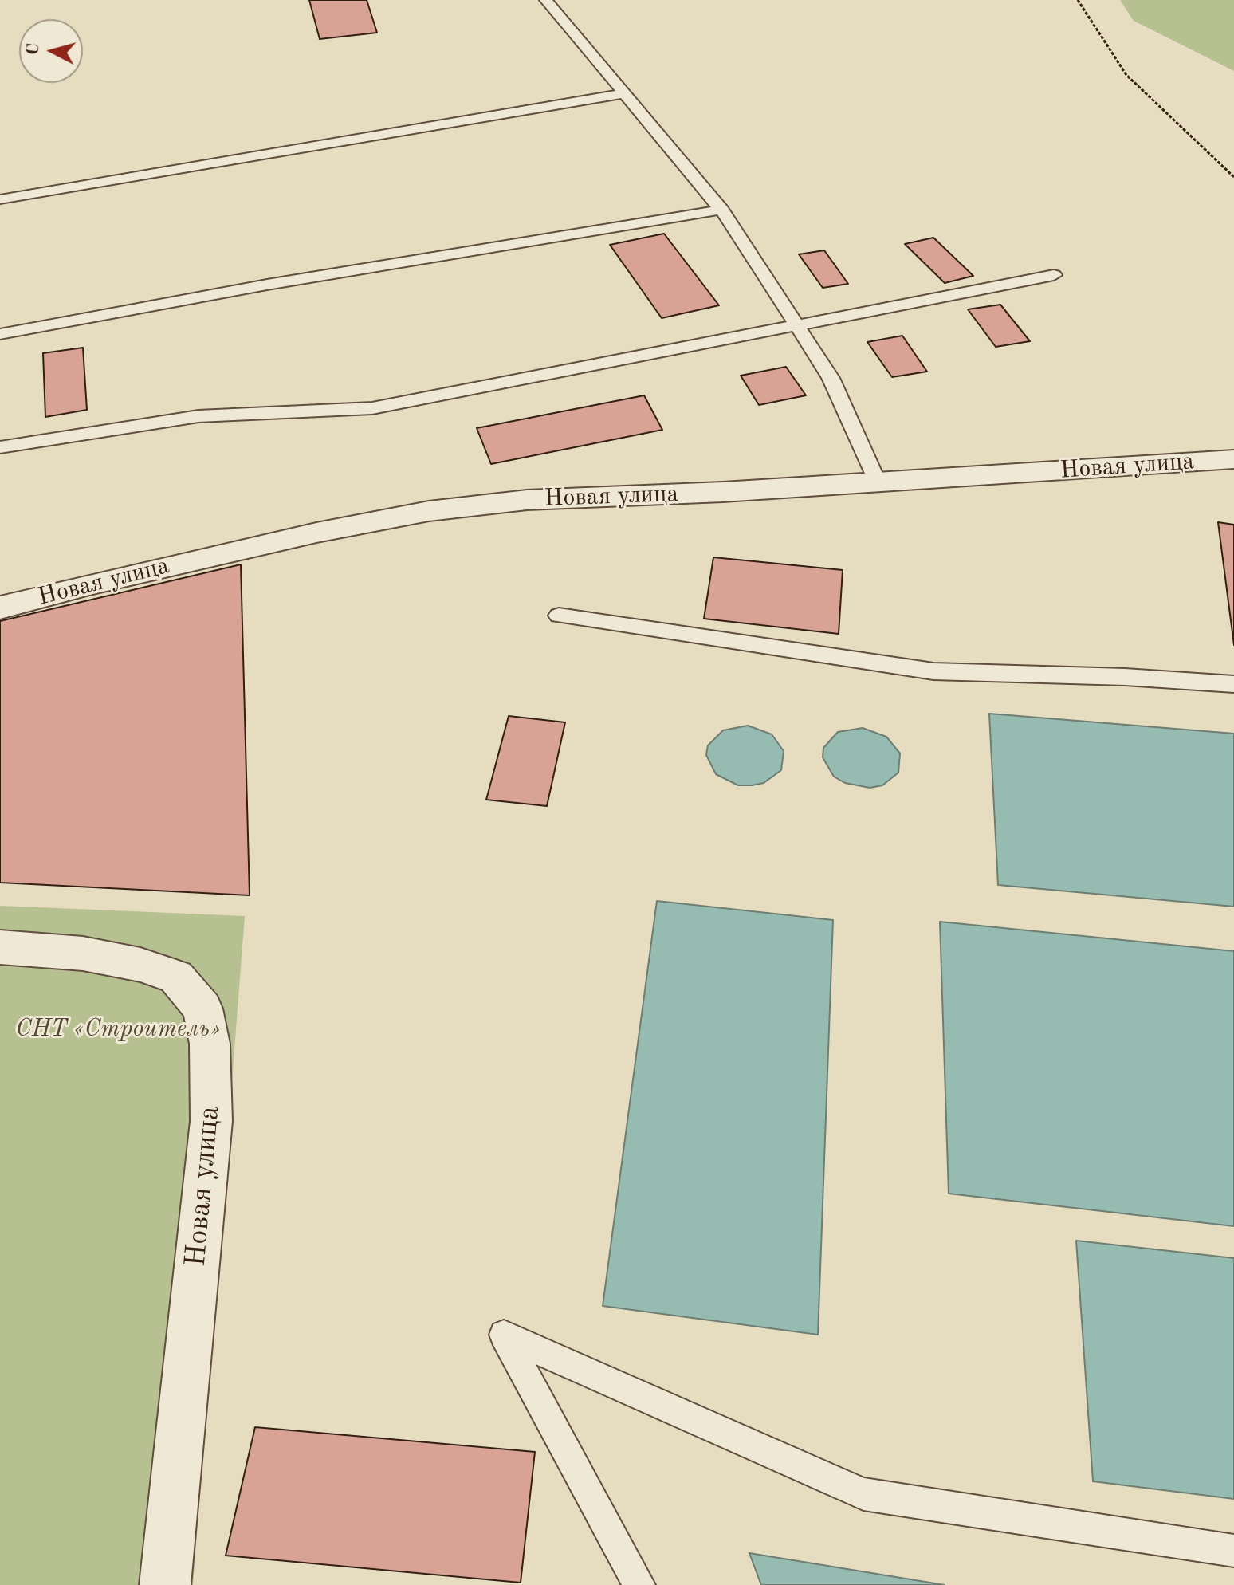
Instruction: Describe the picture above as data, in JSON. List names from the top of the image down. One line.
{"streets":{"street":["Новая улица"]},"parks":["СНТ «Строитель»"],"north":"left"}
